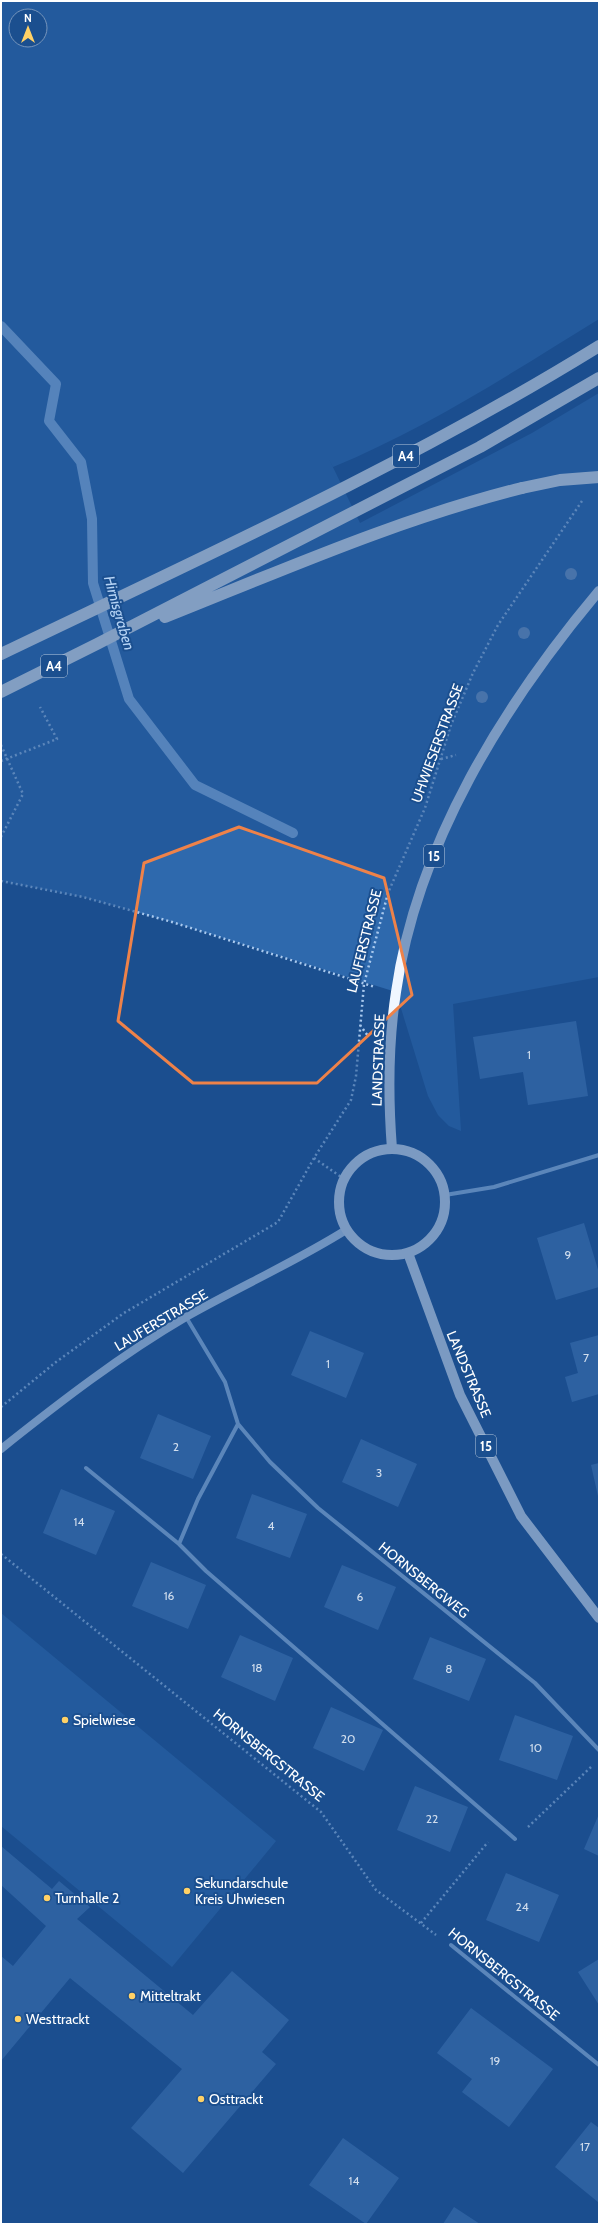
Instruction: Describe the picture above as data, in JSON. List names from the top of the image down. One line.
{"streets":{"highway":["A4"],"main road":["15","LANDSTRASSE"],"street":["LAUFERSTRASSE","HORNSBERGWEG","HORNSBERGSTRASSE"],"path":["UHWIESERSTRASSE"]},"crossings":[["UHWIESERSTRASSE","LAUFERSTRASSE"],["LAUFERSTRASSE","LANDSTRASSE"],["LAUFERSTRASSE","HORNSBERGWEG"]],"water":["Hirnisgraben"],"places":["Spielwiese","Sekundarschule Kreis Uhwiesen","Turnhalle 2","Mitteltrakt","Westtrackt","Osttrackt"],"house_numbers":["1","9","7","1","2","3","14","4","16","6","18","8","20","10","22","24","19","17","14"],"north":"top"}
